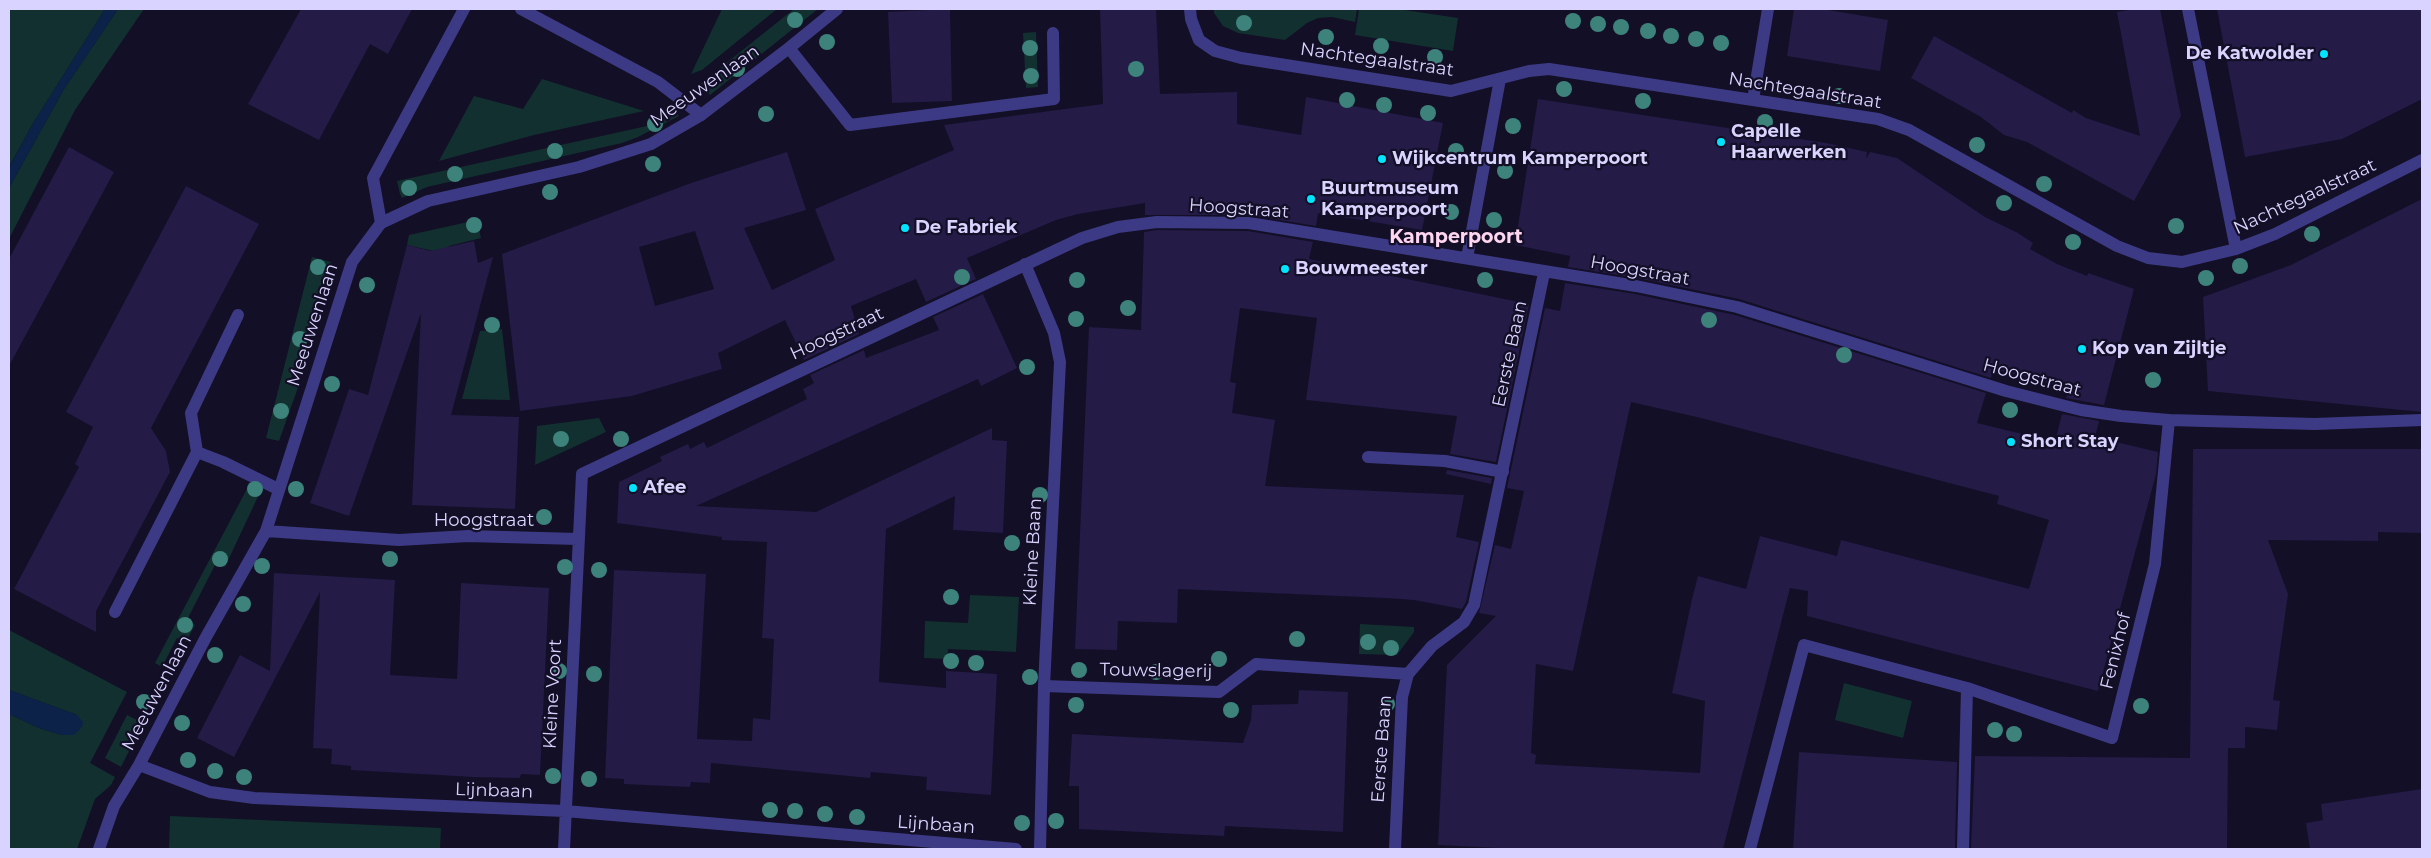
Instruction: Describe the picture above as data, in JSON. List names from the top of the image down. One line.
{"streets":{"street":["Nachtegaalstraat","Meeuwenlaan","Hoogstraat","Eerste Baan","Kleine Baan","Fenixhof","Touwslagerij","Kleine Voort","Lijnbaan"]},"crossings":[["Meeuwenlaan","Hoogstraat"],["Meeuwenlaan","Lijnbaan"],["Hoogstraat","Eerste Baan"],["Hoogstraat","Kleine Baan"],["Hoogstraat","Fenixhof"],["Hoogstraat","Kleine Voort"],["Eerste Baan","Touwslagerij"],["Kleine Baan","Touwslagerij"],["Kleine Voort","Lijnbaan"]],"districts":["Kamperpoort"],"places":["De Katwolder","Capelle Haarwerken","Wijkcentrum Kamperpoort","Buurtmuseum Kamperpoort","De Fabriek","Bouwmeester","Kop van Zijltje","Short Stay","Afee"]}
